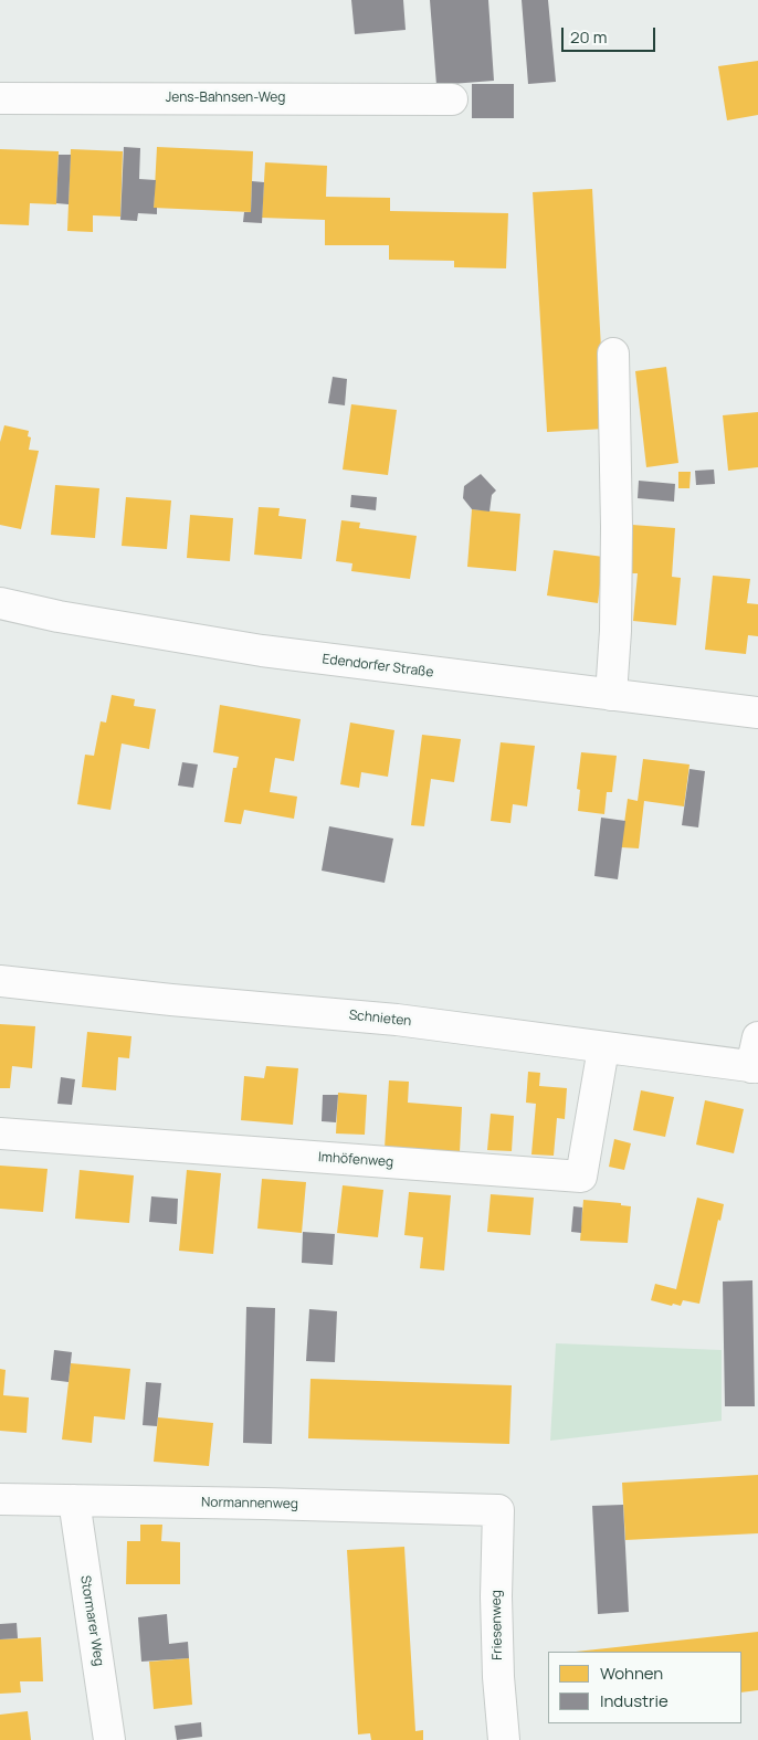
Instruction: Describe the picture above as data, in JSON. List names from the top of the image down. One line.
{"streets":{"street":["Jens-Bahnsen-Weg","Edendorfer Straße","Schnieten","Imhöfenweg","Normannenweg","Stormarer Weg","Friesenweg"]},"crossings":[["Schnieten","Imhöfenweg"],["Normannenweg","Stormarer Weg"],["Normannenweg","Friesenweg"]],"legend":["Wohnen","Industrie"],"scale_bar":"20 m"}
